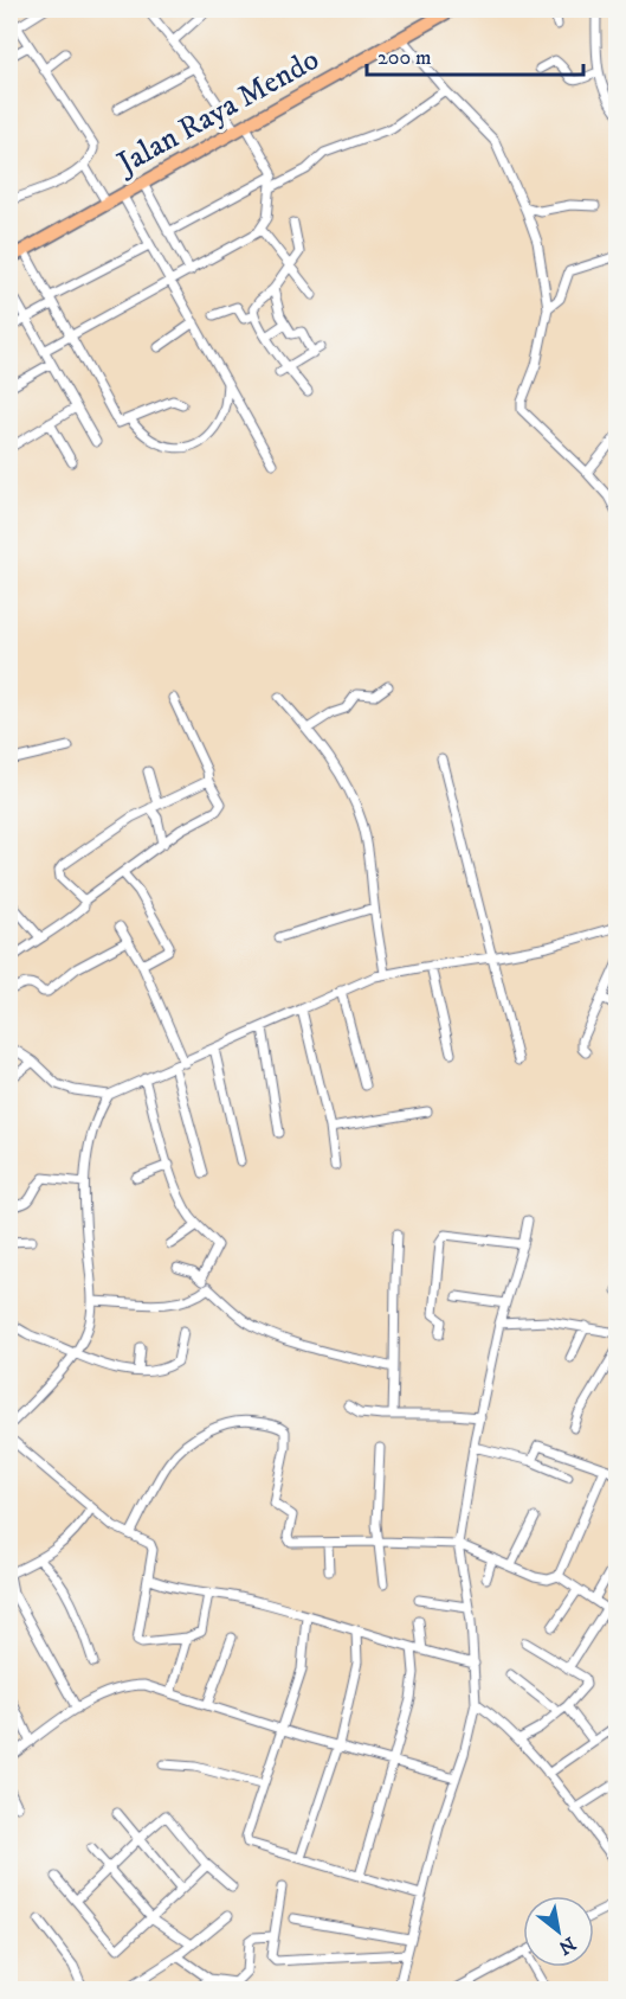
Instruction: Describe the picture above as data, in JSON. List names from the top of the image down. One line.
{"streets":{"highway":["Jalan Raya Mendo"]},"scale_bar":"200 m","north":"bottom right"}
